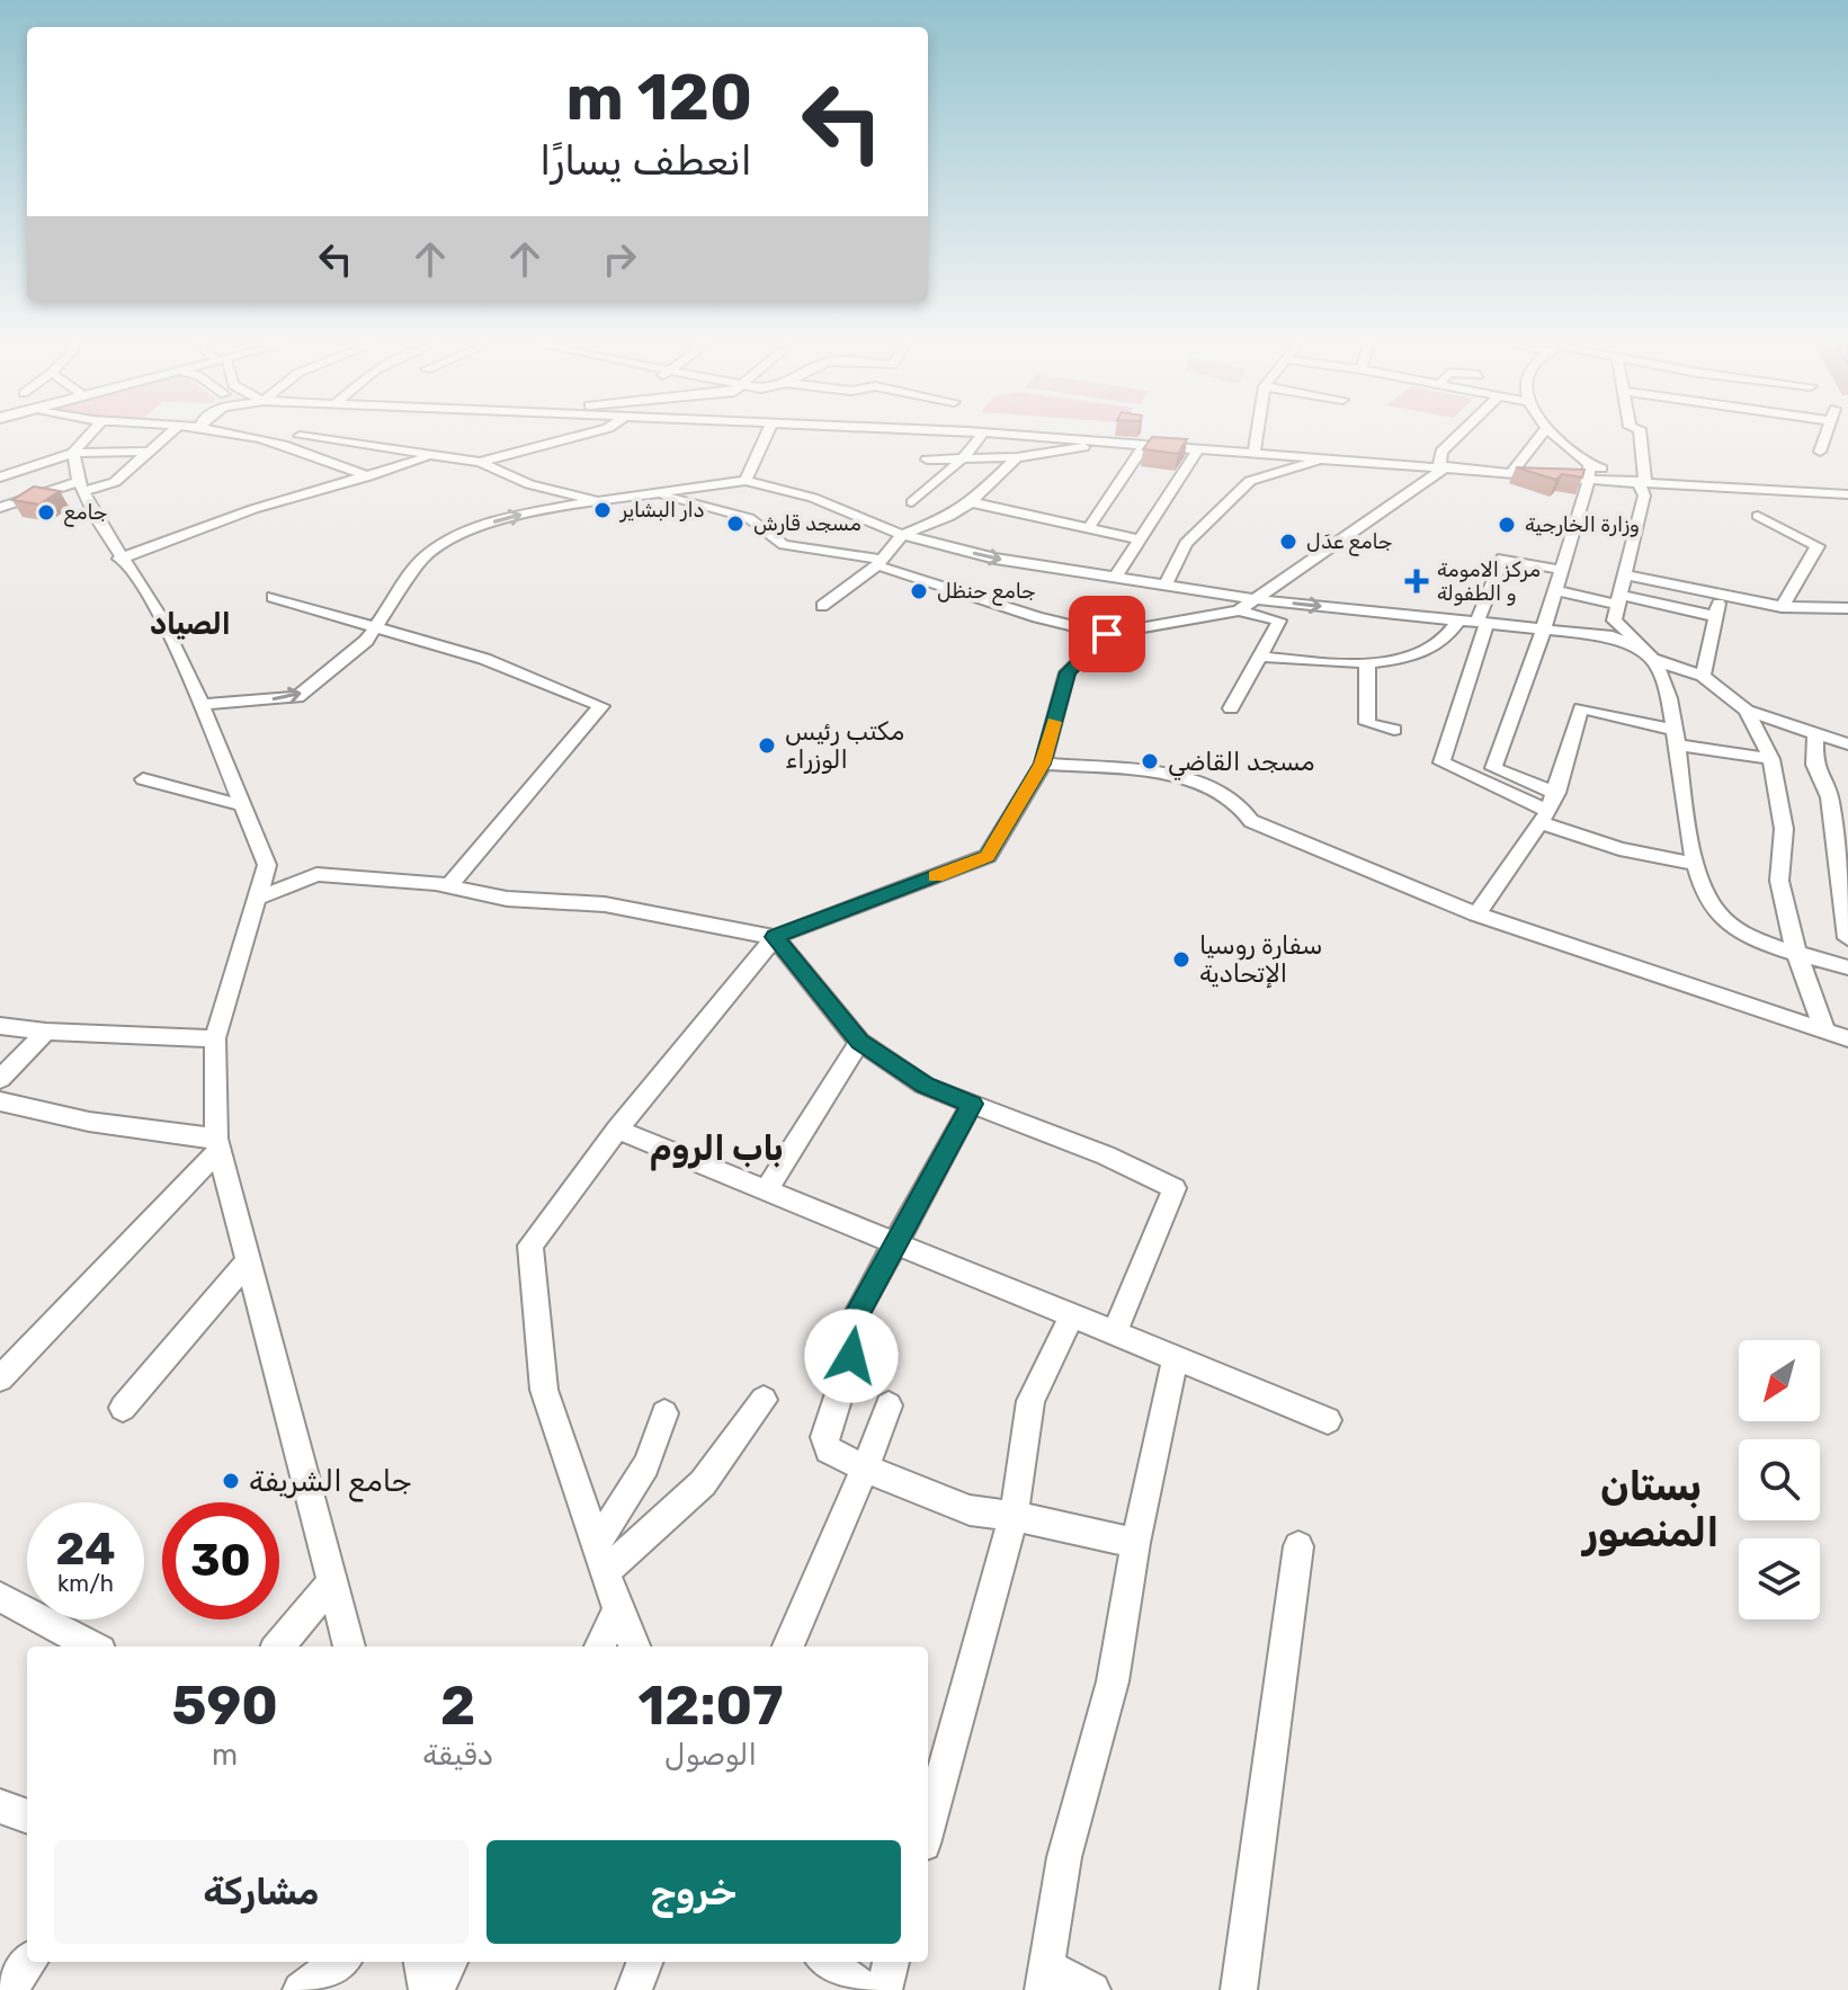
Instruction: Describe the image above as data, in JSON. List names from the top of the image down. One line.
{"districts":["الصياد","باب الروم","بستان المنصور"],"places":{"other":["دار البشاير","جامع","مسجد قارش","وزارة الخارجية","جامع عدَل","جامع حنظل","مكتب رئيس الوزراء","مسجد القاضي","سفارة روسيا الإتحادية","جامع الشريفة"],"health":["مركز الامومة و الطفولة"]},"north":"bottom left","page":{"turn":["120 m","انعطف يسارًا"],"speed":"24 km/h","limit":"30","eta":["12:07","الوصول","2","دقيقة","590","m"],"buttons":["خروج","مشاركة"]}}
